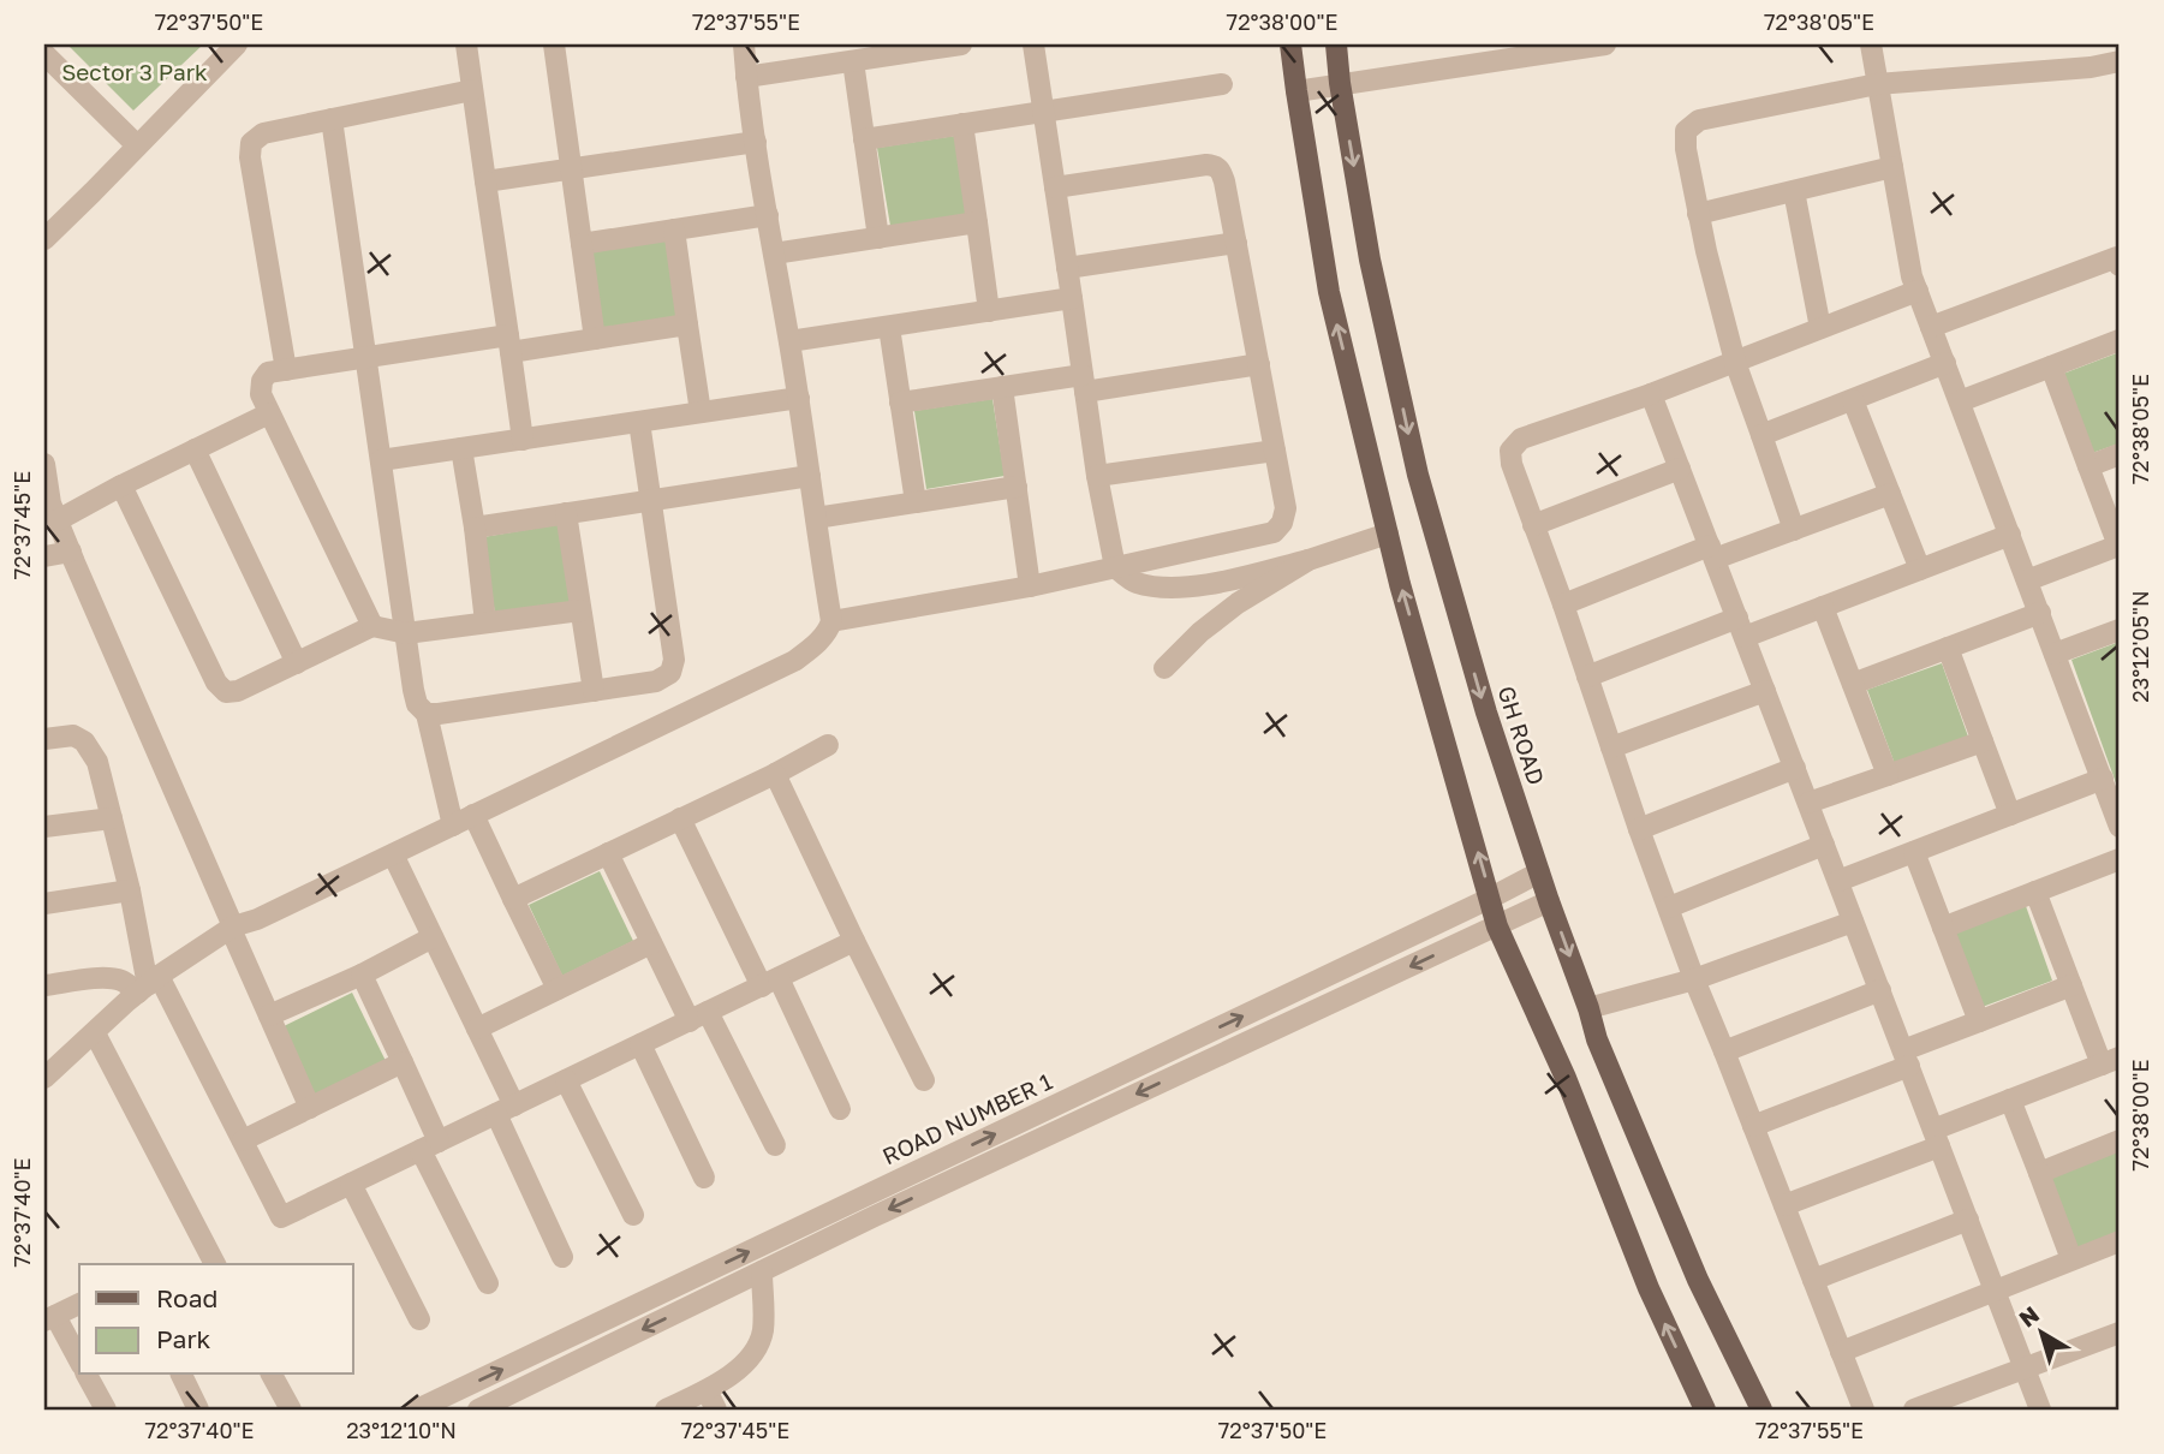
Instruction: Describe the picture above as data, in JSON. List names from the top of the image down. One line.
{"streets":{"main road":["GH ROAD"],"street":["ROAD NUMBER 1"]},"crossings":[["GH ROAD","ROAD NUMBER 1"]],"parks":["Sector 3 Park"],"legend":["Road","Park"],"north":"top left","coordinates":["72°37'50\"E","72°37'55\"E","72°38'00\"E","72°38'05\"E","72°37'45\"E","23°12'05\"N","72°37'40\"E","23°12'10\"N"]}
